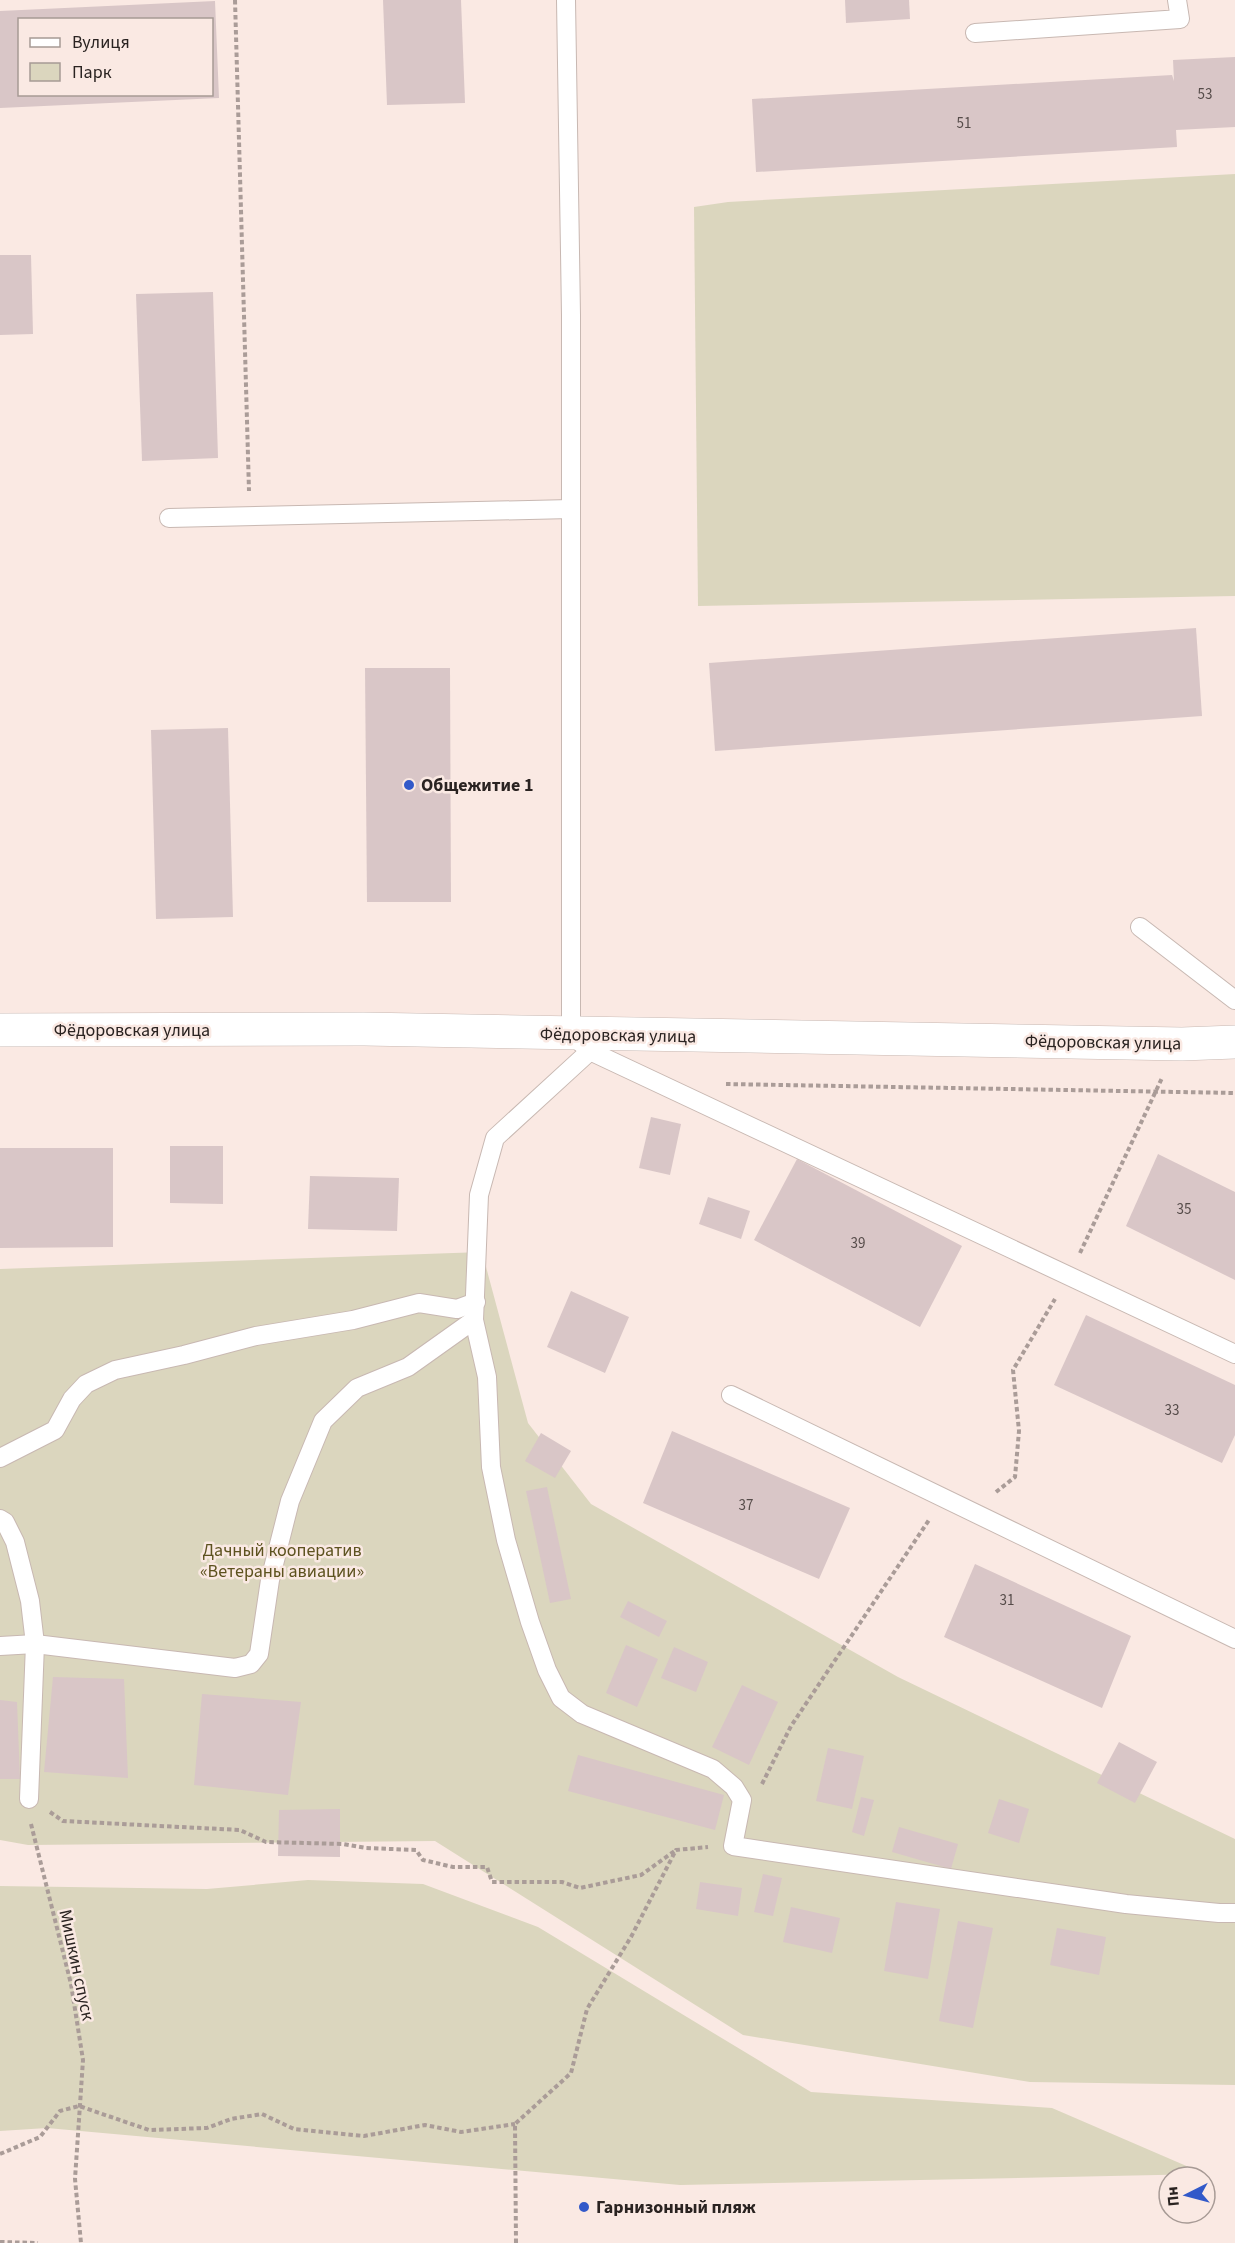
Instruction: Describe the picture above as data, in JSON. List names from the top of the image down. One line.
{"streets":{"street":["Фёдоровская улица"],"path":["Мишкин спуск"]},"parks":["Дачный кооператив «Ветераны авиации»"],"places":["Общежитие 1","Гарнизонный пляж"],"house_numbers":["53","51","35","39","33","37","31"],"legend":["Вулиця","Парк"],"north":"left"}
